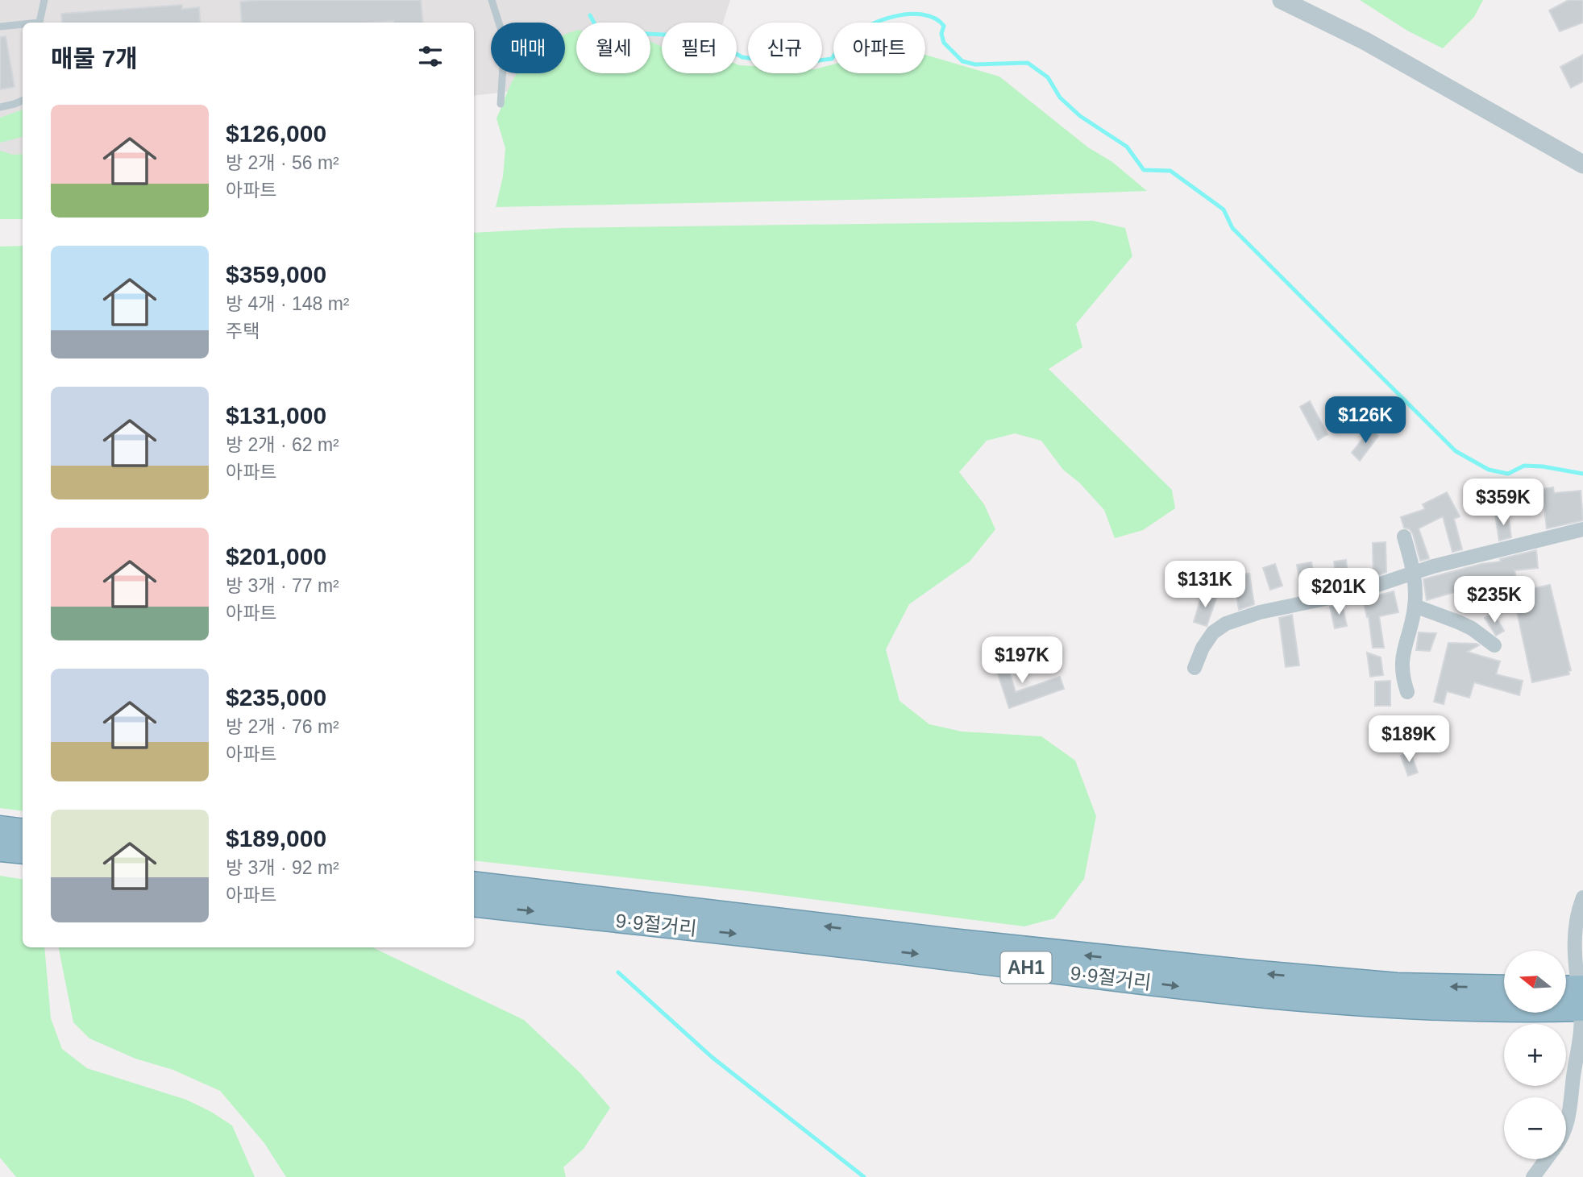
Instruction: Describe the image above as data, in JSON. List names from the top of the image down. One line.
{"streets":{"highway":["9·9절거리","AH1"]},"north":"left","page":{"chip":["매매","월세","필터","신규","아파트"],"heading":"매물 7개","list":[{"name":"$126,000","note":"방 2개 · 56 m² · 아파트"},{"name":"$359,000","note":"방 4개 · 148 m² · 주택"},{"name":"$131,000","note":"방 2개 · 62 m² · 아파트"},{"name":"$201,000","note":"방 3개 · 77 m² · 아파트"},{"name":"$235,000","note":"방 2개 · 76 m² · 아파트"},{"name":"$189,000","note":"방 3개 · 92 m² · 아파트"}],"price":["$126K","$359K","$131K","$201K","$235K","$197K","$189K"],"map_buttons":["+","−"]}}
